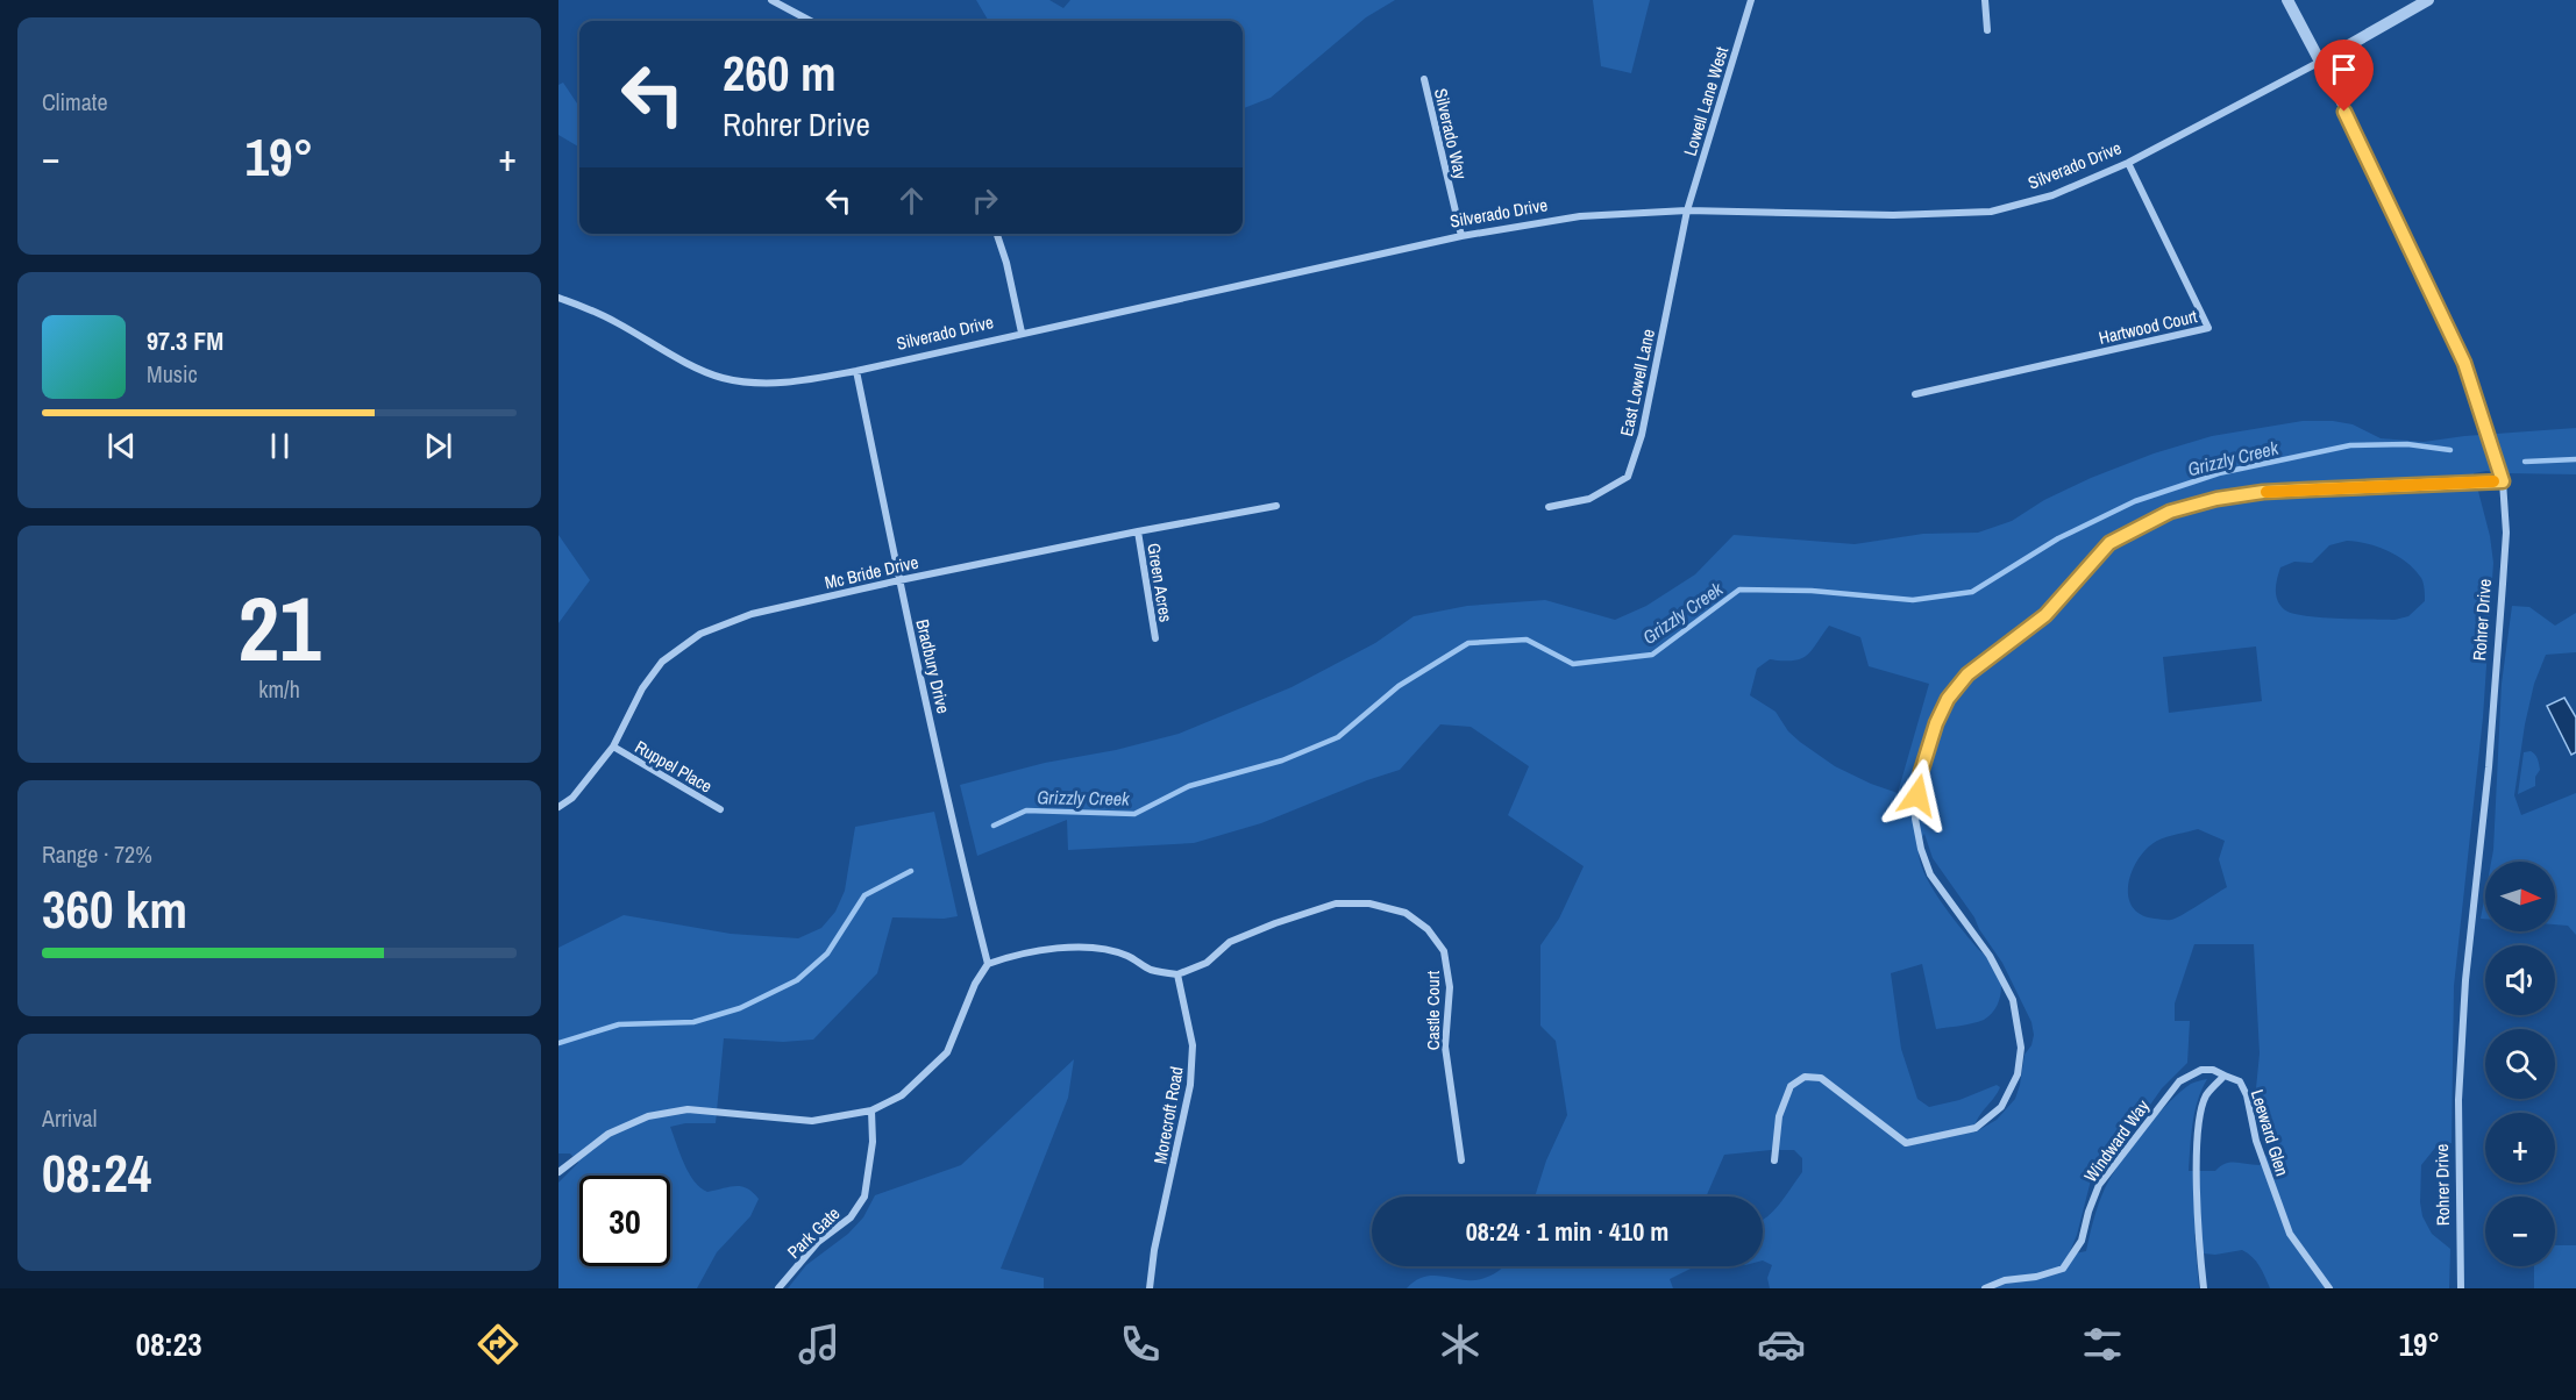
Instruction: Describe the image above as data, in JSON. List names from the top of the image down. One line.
{"streets":{"street":["Lowell Lane West","Silverado Way","Silverado Drive","Hartwood Court","East Lowell Lane","Mc Bride Drive","Green Acres","Rohrer Drive","Bradbury Drive","Ruppel Place","Castle Court","Morecroft Road","Leeward Glen","Windward Way","Park Gate"]},"crossings":[["Lowell Lane West","Silverado Drive"],["Lowell Lane West","East Lowell Lane"],["Silverado Way","Silverado Drive"],["Silverado Drive","Hartwood Court"],["Silverado Drive","East Lowell Lane"],["Silverado Drive","Rohrer Drive"],["Silverado Drive","Bradbury Drive"],["Mc Bride Drive","Green Acres"],["Mc Bride Drive","Bradbury Drive"],["Mc Bride Drive","Ruppel Place"],["Castle Court","Morecroft Road"],["Leeward Glen","Windward Way"]],"water":["Grizzly Creek"],"north":"right","page":{"tile":["Climate",["21","km/h"],["Range · 72%","360 km"],["Arrival","08:24"]],"turn":["260 m","Rohrer Drive"],"heat":["−","19°","+"],"song":["97.3 FM","Music"],"map_buttons":["+","−"],"limit":"30","trip":"08:24 · 1 min · 410 m","tabs":["08:23","19°"]}}
